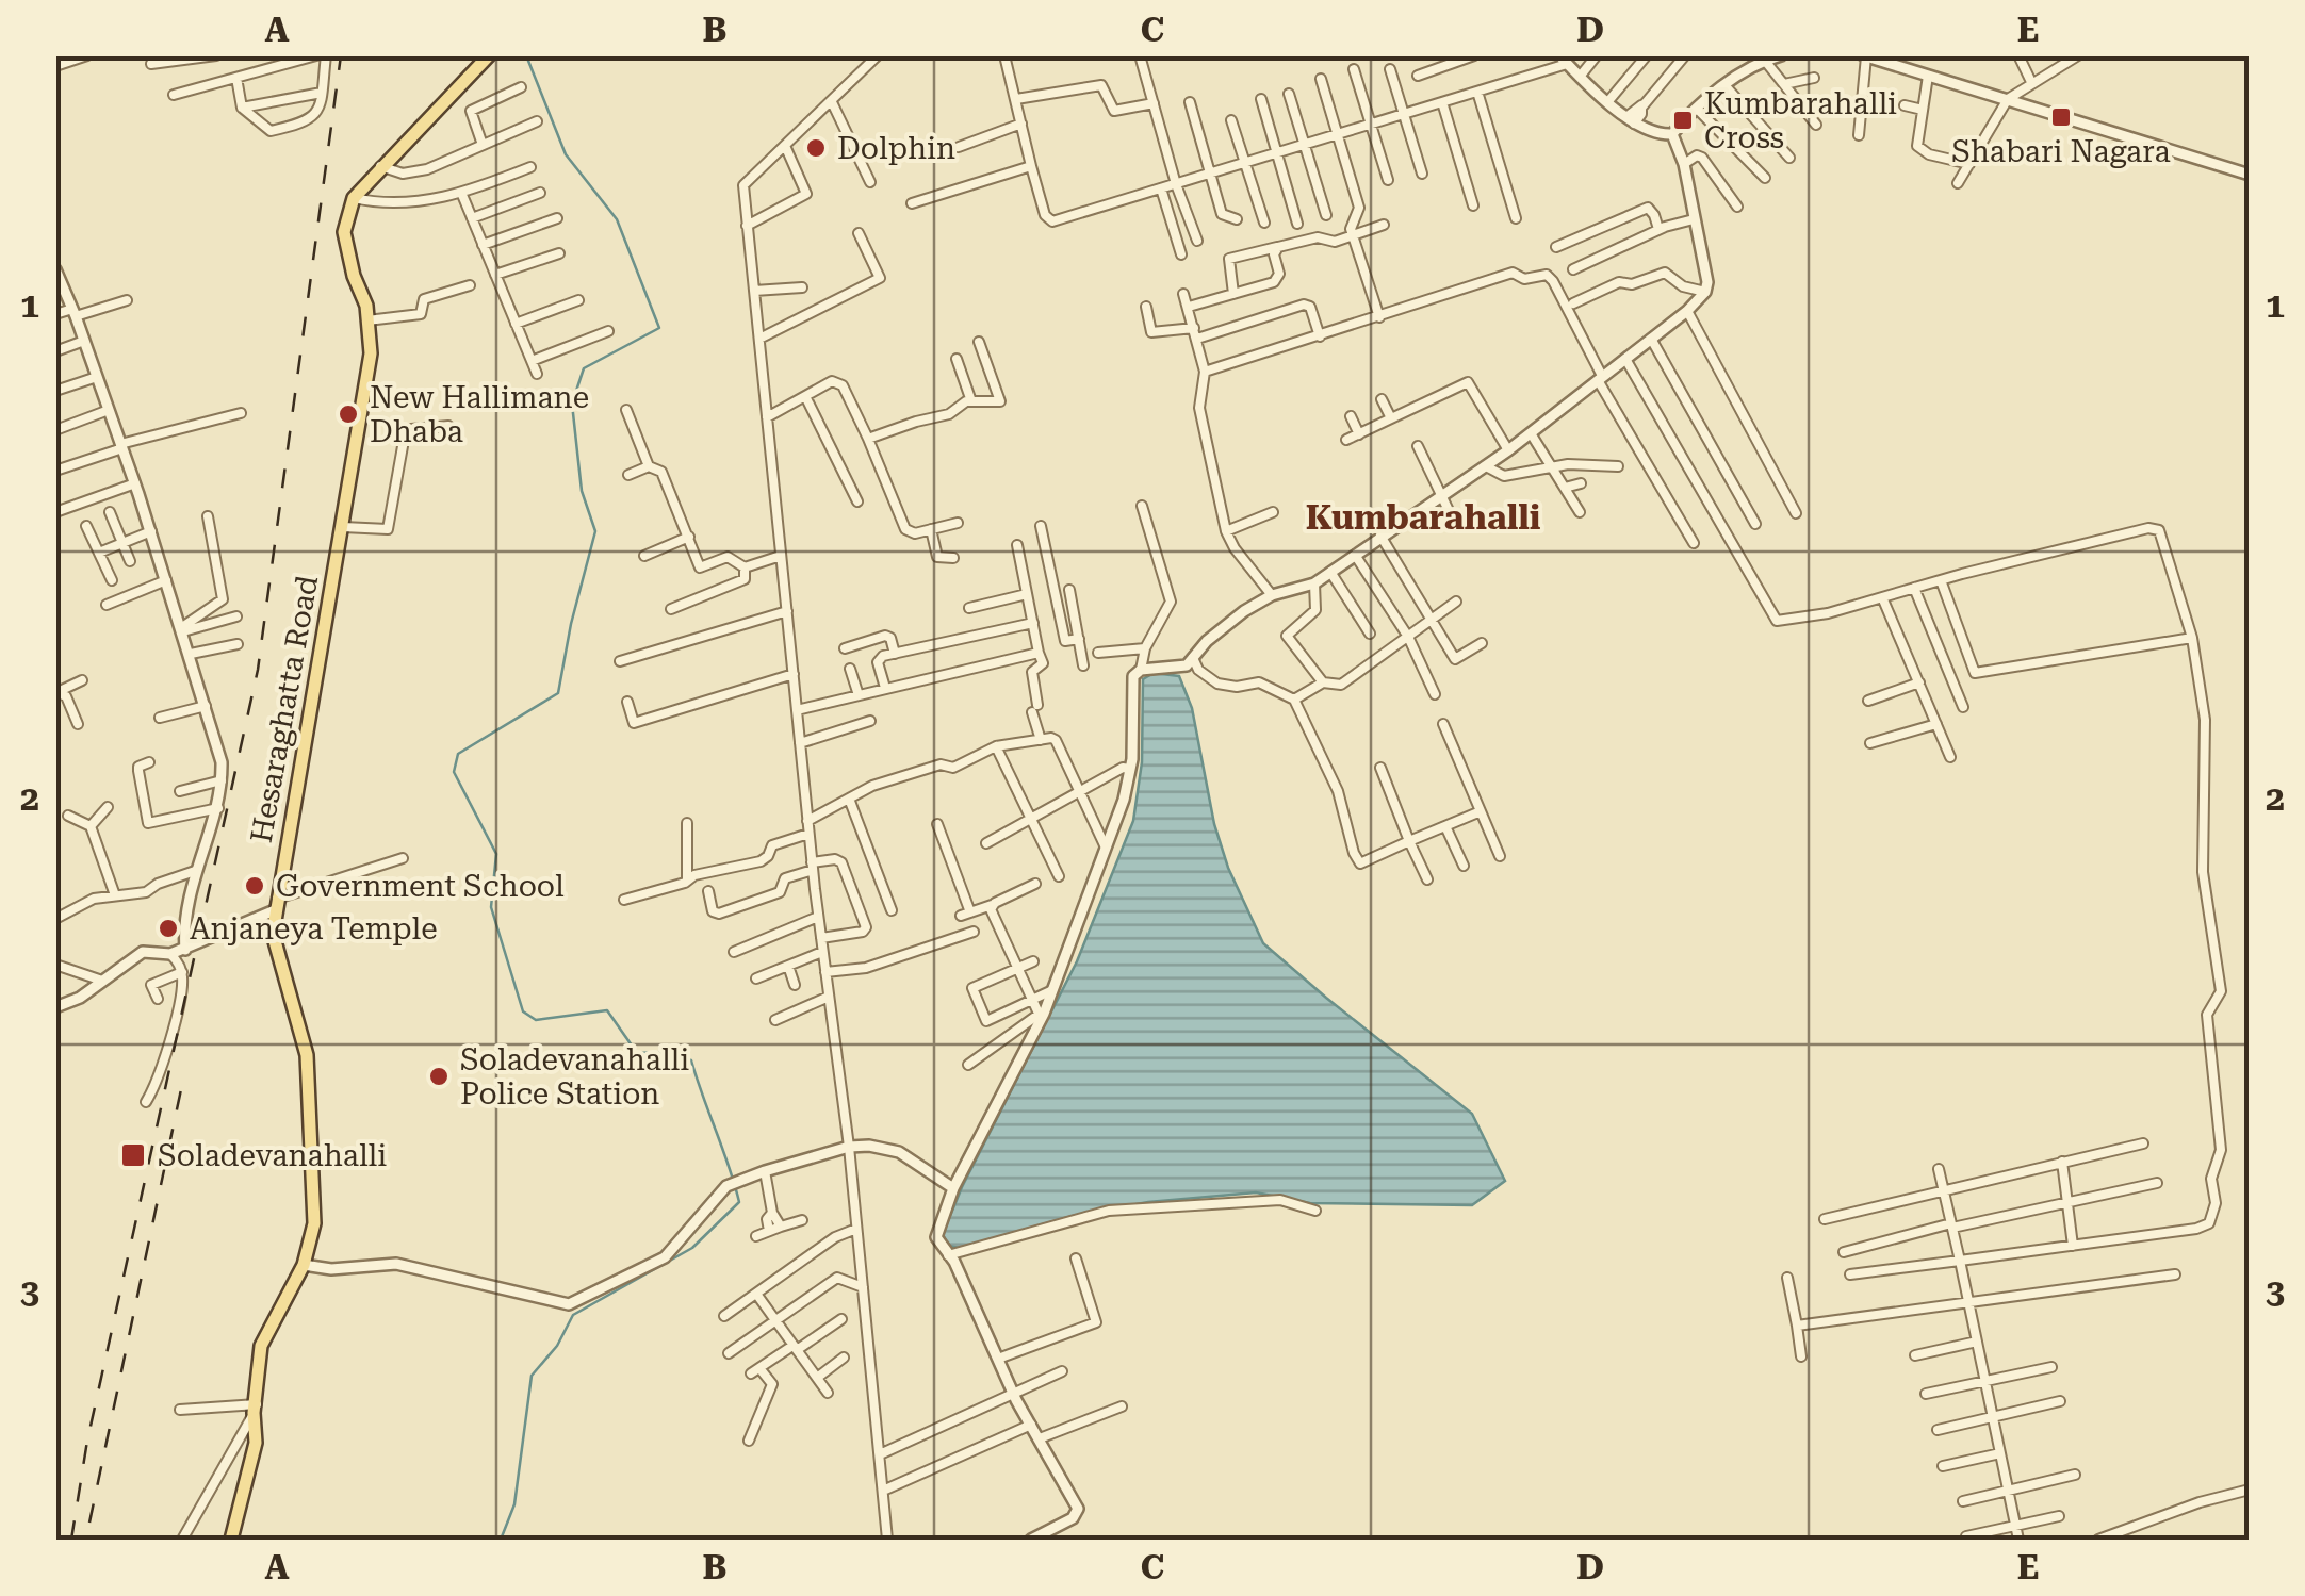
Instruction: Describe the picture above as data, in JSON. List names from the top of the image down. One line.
{"streets":{"main road":["Hesaraghatta Road"]},"districts":["Kumbarahalli"],"places":{"transit":["Shabari Nagara","Kumbarahalli Cross","Soladevanahalli"],"other":["Dolphin","New Hallimane Dhaba","Government School","Anjaneya Temple","Soladevanahalli Police Station"]},"grid":{"columns":["A","B","C","D","E"],"rows":["1","2","3"]}}
